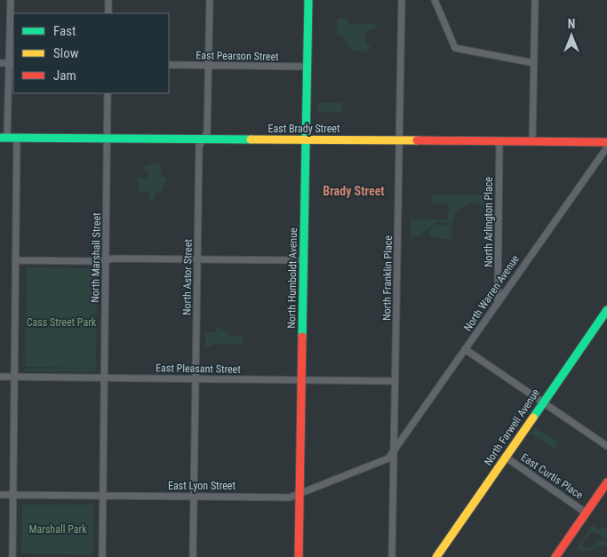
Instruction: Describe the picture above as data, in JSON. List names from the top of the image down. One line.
{"streets":{"main road":["East Brady Street","North Humboldt Avenue","North Farwell Avenue"],"street":["East Pearson Street","North Arlington Place","North Marshall Street","North Astor Street","North Franklin Place","North Warren Avenue","East Pleasant Street","East Curtis Place","East Lyon Street"]},"crossings":[["East Pearson Street","North Astor Street"],["East Pearson Street","North Humboldt Avenue"],["East Brady Street","North Arlington Place"],["East Brady Street","North Marshall Street"],["East Brady Street","North Astor Street"],["East Brady Street","North Humboldt Avenue"],["East Brady Street","North Franklin Place"],["North Arlington Place","North Warren Avenue"],["North Marshall Street","East Pleasant Street"],["North Marshall Street","East Lyon Street"],["North Astor Street","East Pleasant Street"],["North Astor Street","East Lyon Street"],["North Humboldt Avenue","East Pleasant Street"],["North Humboldt Avenue","East Lyon Street"],["North Franklin Place","North Warren Avenue"],["North Franklin Place","East Pleasant Street"],["North Franklin Place","East Lyon Street"],["North Warren Avenue","East Lyon Street"],["North Farwell Avenue","East Curtis Place"]],"districts":["Brady Street"],"parks":["Cass Street Park","Marshall Park"],"legend":["Fast","Slow","Jam"],"north":"top"}
